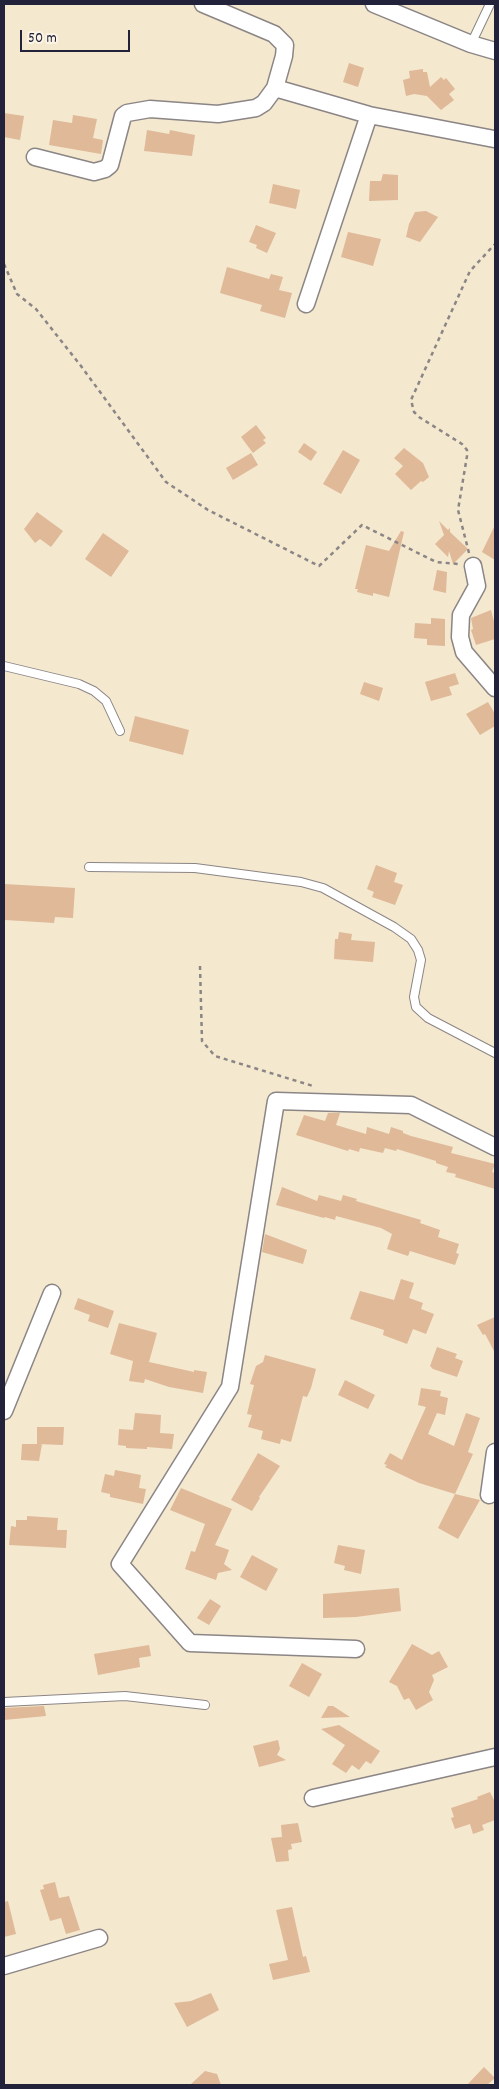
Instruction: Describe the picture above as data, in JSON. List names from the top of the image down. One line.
{"scale_bar":"50 m"}
